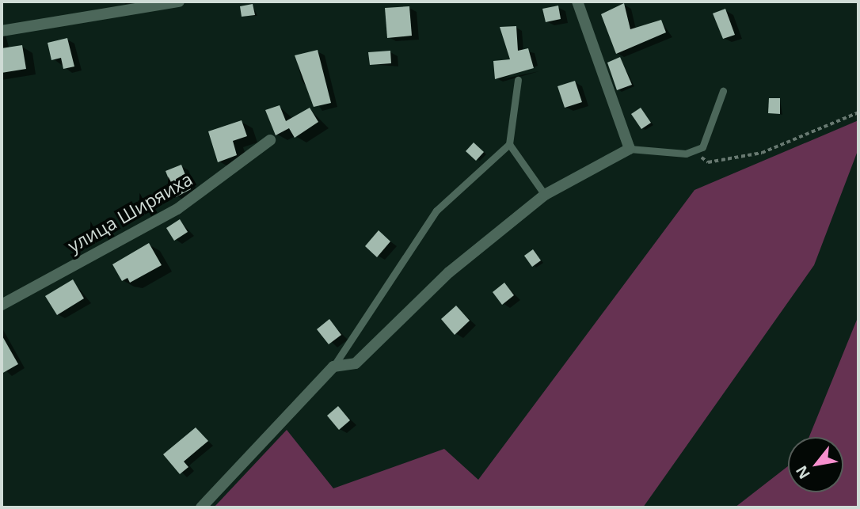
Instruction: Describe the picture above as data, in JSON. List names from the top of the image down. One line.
{"streets":{"street":["улица Ширяиха"]},"north":"bottom left"}
